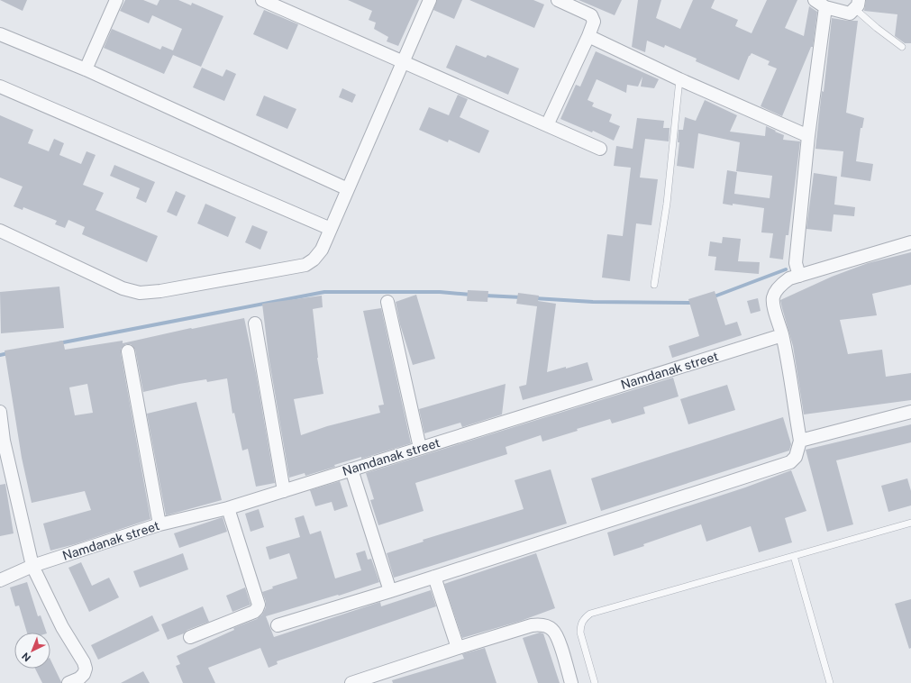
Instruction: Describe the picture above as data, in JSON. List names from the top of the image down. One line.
{"streets":{"street":["Namdanak street"]},"north":"bottom left"}
